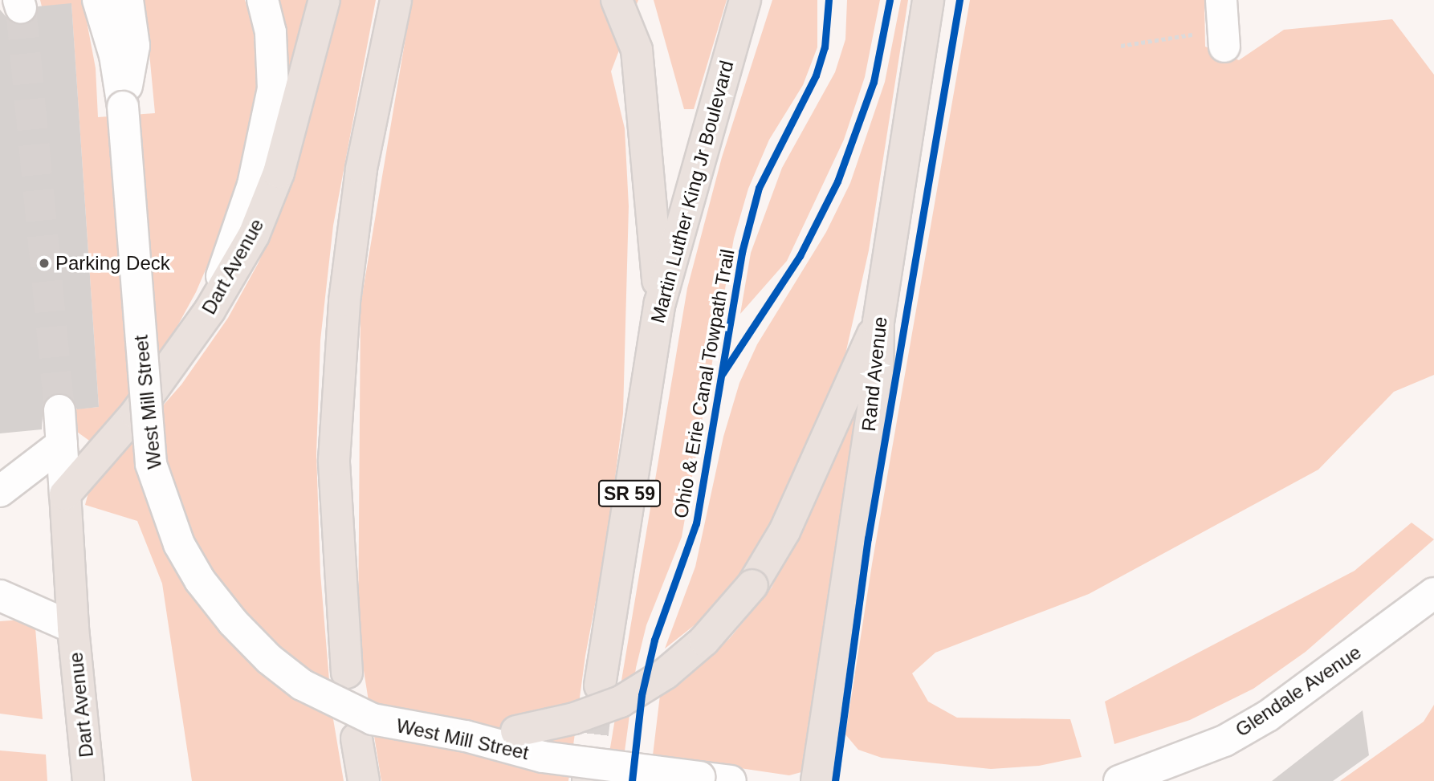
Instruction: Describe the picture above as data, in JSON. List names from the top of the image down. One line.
{"streets":{"main road":["Martin Luther King Jr Boulevard","Dart Avenue","Rand Avenue","SR 59"],"street":["West Mill Street","Glendale Avenue"],"cycle path":["Ohio & Erie Canal Towpath Trail"]},"places":["Parking Deck"]}
